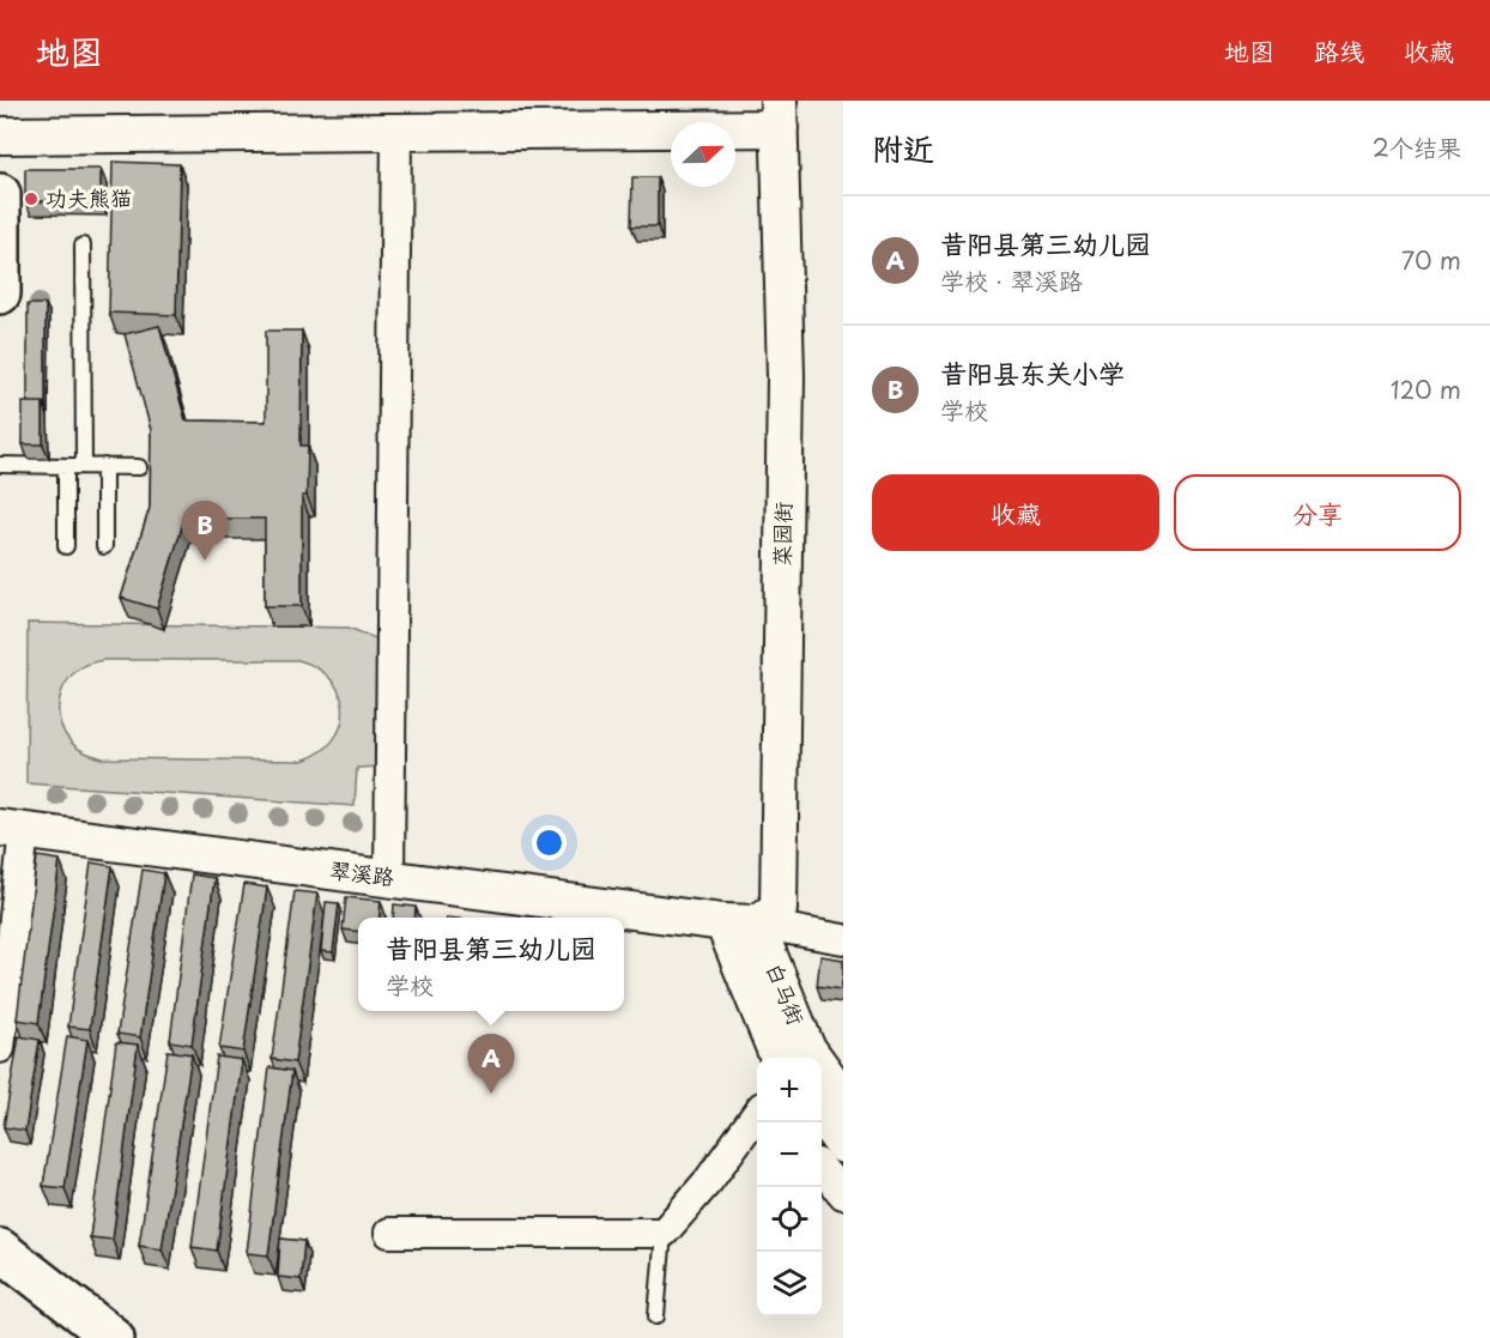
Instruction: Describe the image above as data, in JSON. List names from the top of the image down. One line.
{"streets":{"street":["菜园街","翠溪路","白马街"]},"crossings":[["菜园街","翠溪路"],["菜园街","白马街"],["翠溪路","白马街"]],"places":["功夫熊猫"],"north":"right","page":{"header":"地图","nav":["地图","路线","收藏"],"heading":["附近","2个结果"],"list":[{"mark":"A","name":"昔阳县第三幼儿园","note":"学校 · 翠溪路","value":"70 m"},{"mark":"B","name":"昔阳县东关小学","note":"学校","value":"120 m"}],"buttons":["收藏","分享"],"pins":["B","A"],"popup":["昔阳县第三幼儿园","学校"],"map_buttons":["+","−"]}}
